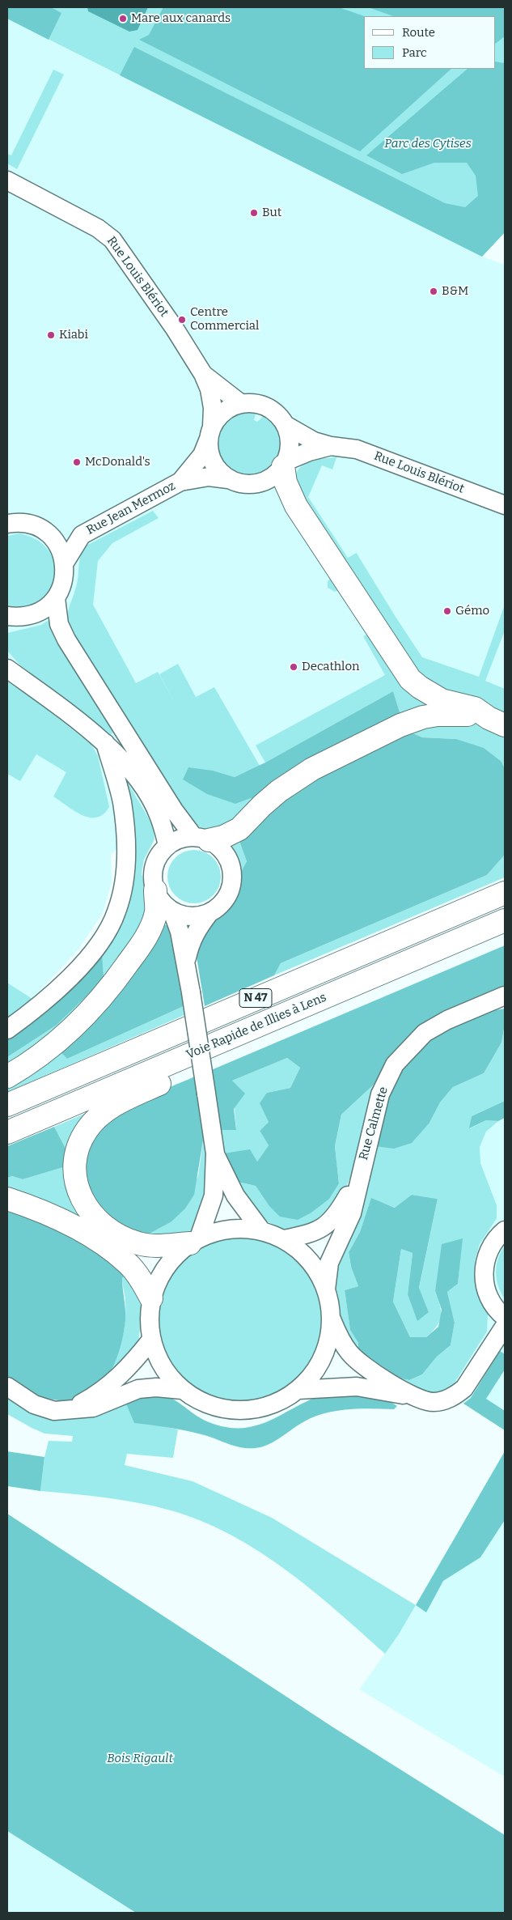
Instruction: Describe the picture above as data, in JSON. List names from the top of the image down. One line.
{"streets":{"highway":["N 47","Voie Rapide de Illies à Lens"],"street":["Rue Louis Blériot","Rue Jean Mermoz","Rue Calmette"]},"crossings":[["Rue Louis Blériot","Rue Jean Mermoz"]],"parks":["Parc des Cytises","Bois Rigault"],"places":["Mare aux canards","But","B&M","Centre Commercial","Kiabi","McDonald's","Gémo","Decathlon"],"legend":["Route","Parc"]}
